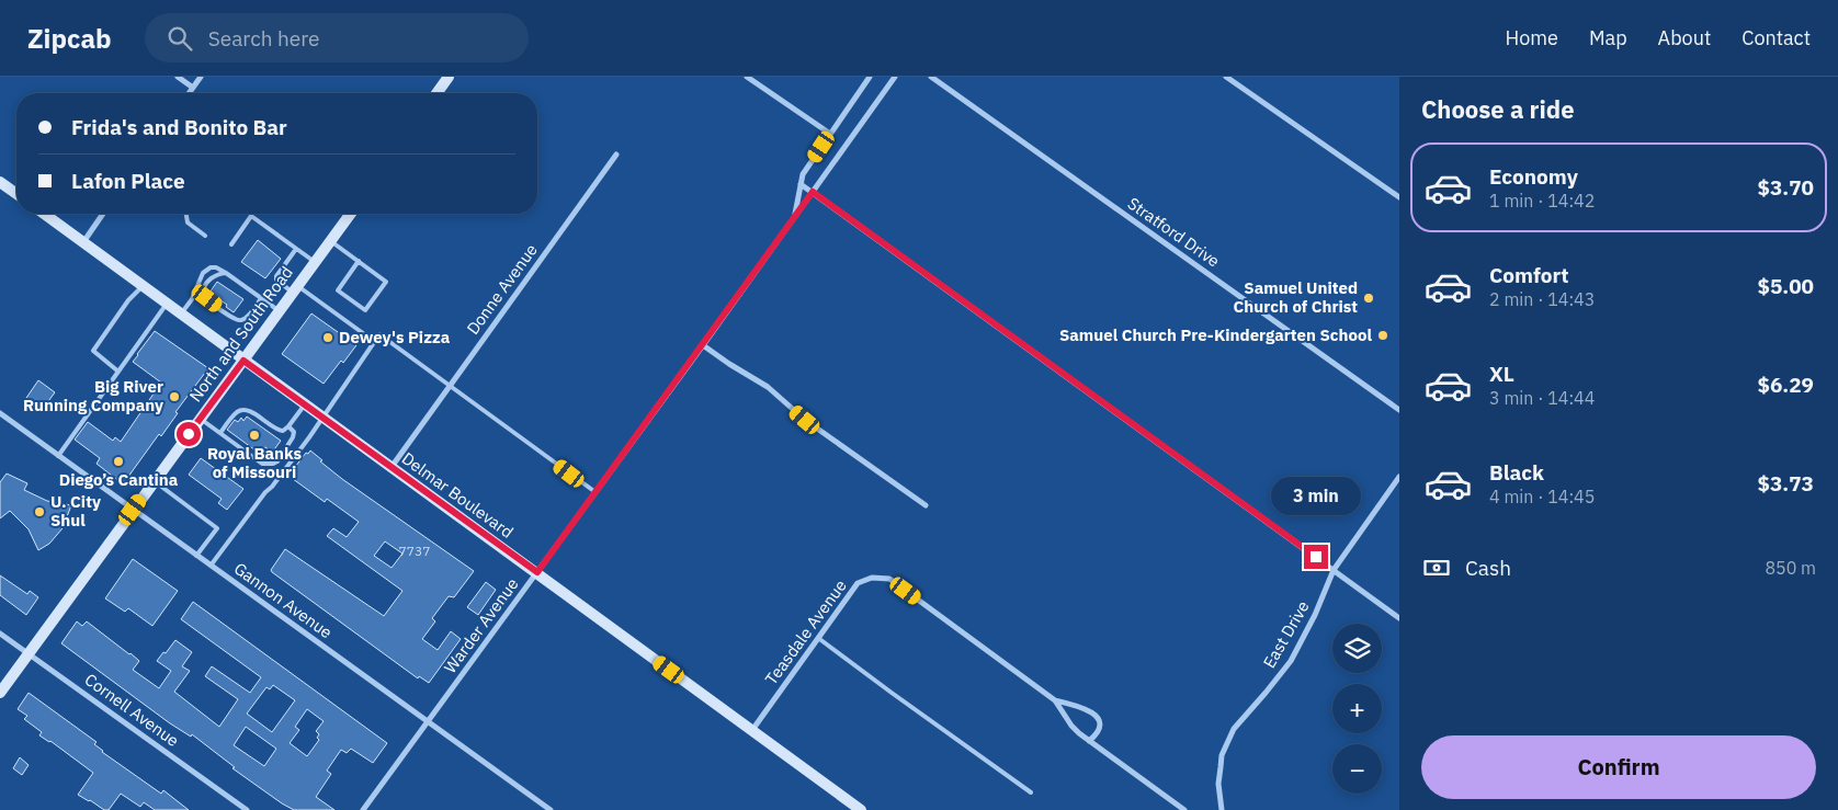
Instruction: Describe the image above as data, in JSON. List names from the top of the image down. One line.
{"streets":{"main road":["North and South Road","Delmar Boulevard"],"street":["Stratford Drive","Donne Avenue","Gannon Avenue","Warder Avenue","Teasdale Avenue","East Drive","Cornell Avenue"]},"crossings":[["Donne Avenue","Delmar Boulevard"],["North and South Road","Delmar Boulevard"],["North and South Road","Gannon Avenue"],["North and South Road","Cornell Avenue"],["Delmar Boulevard","Warder Avenue"],["Delmar Boulevard","Teasdale Avenue"],["Gannon Avenue","Warder Avenue"]],"places":["Samuel United Church of Christ","Samuel Church Pre-Kindergarten School","Dewey's Pizza","Big River Running Company","Royal Banks of Missouri","Diego’s Cantina","U. City Shul"],"house_numbers":["7737"],"page":{"header":"Zipcab","search":"Search here","nav":["Home","Map","About","Contact"],"heading":"Choose a ride","banner":["Frida's and Bonito Bar","Lafon Place"],"list":[{"name":"Economy","note":"1 min · 14:42","value":"$3.70"},{"name":"Comfort","note":"2 min · 14:43","value":"$5.00"},{"name":"XL","note":"3 min · 14:44","value":"$6.29"},{"name":"Black","note":"4 min · 14:45","value":"$3.73"}],"bubble":"3 min","pay":["Cash","850 m"],"map_buttons":["+","−"],"buttons":"Confirm"}}
